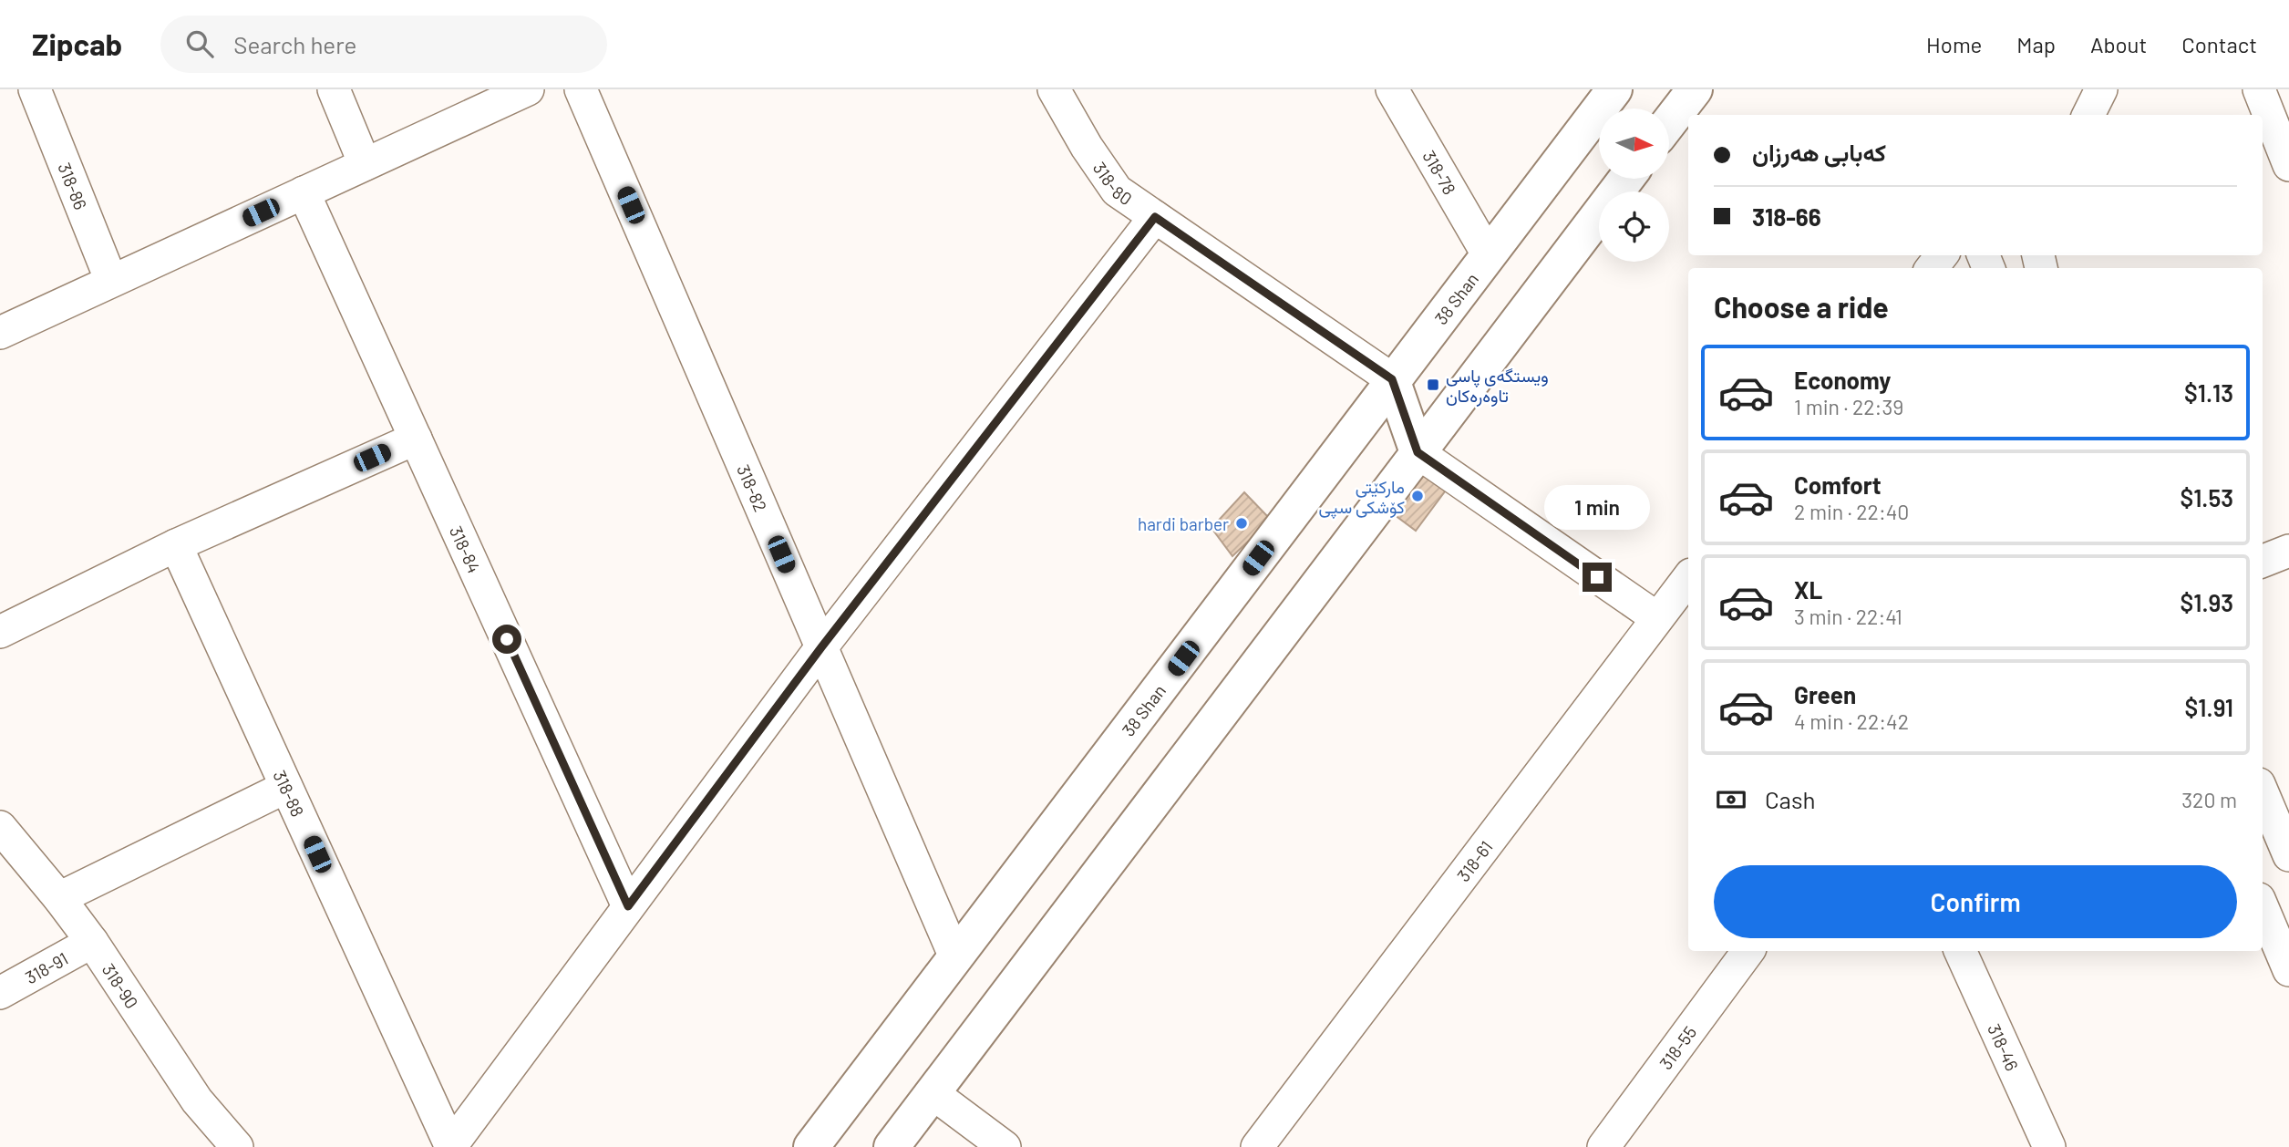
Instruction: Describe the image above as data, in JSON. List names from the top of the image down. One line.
{"streets":{"street":["318-78","318-80","318-86","38 Shan","318-82","318-84","318-88","318-61","318-91","318-90","318-55","318-46"]},"crossings":[["318-78","38 Shan"],["318-80","38 Shan"],["38 Shan","318-82"],["318-91","318-90"]],"places":{"transit":["ویستگەی پاسی تاوەرەکان"],"other":["مارکێتی کۆشکی سپی","hardi barber"]},"north":"right","page":{"header":"Zipcab","search":"Search here","nav":["Home","Map","About","Contact"],"banner":["کەبابی هەرزان","318-66"],"heading":"Choose a ride","list":[{"name":"Economy","note":"1 min · 22:39","value":"$1.13"},{"name":"Comfort","note":"2 min · 22:40","value":"$1.53"},{"name":"XL","note":"3 min · 22:41","value":"$1.93"},{"name":"Green","note":"4 min · 22:42","value":"$1.91"}],"bubble":"1 min","pay":["Cash","320 m"],"buttons":"Confirm"}}
